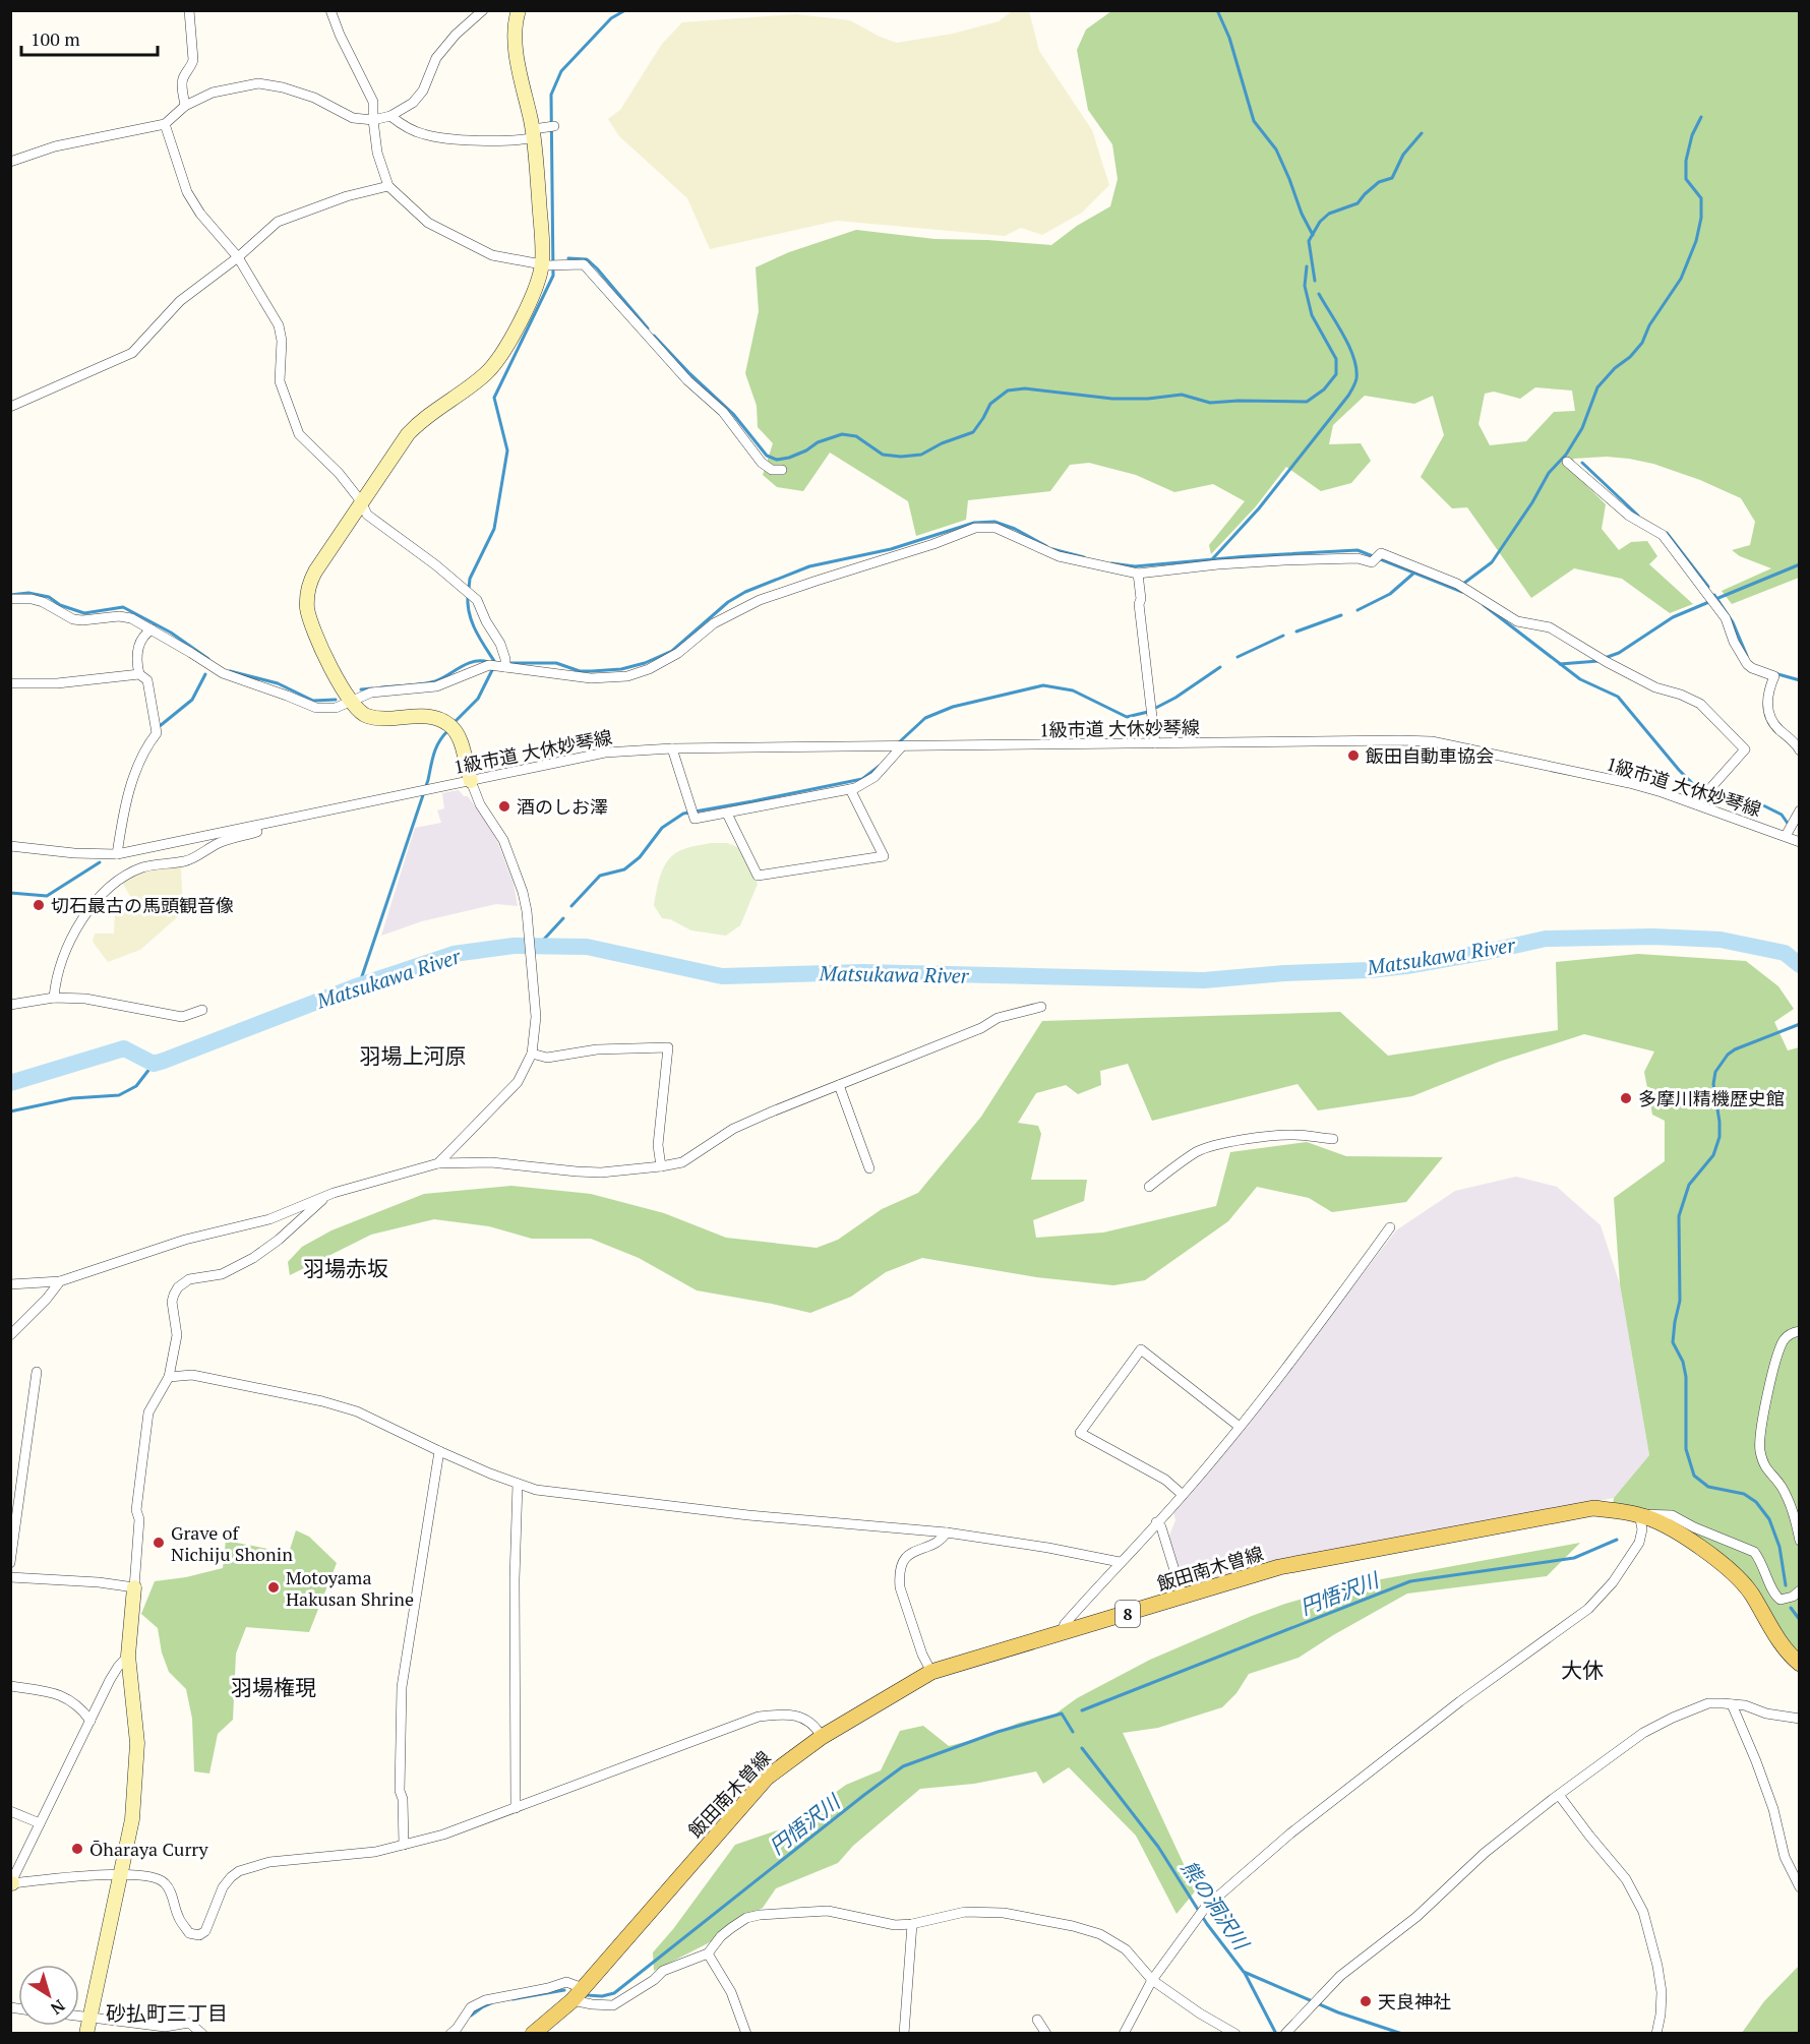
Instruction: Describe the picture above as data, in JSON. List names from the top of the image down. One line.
{"streets":{"main road":["飯田南木曽線","8"],"street":["1級市道 大休妙琴線"]},"districts":["羽場上河原","羽場赤坂","大休","羽場権現","砂払町三丁目"],"water":["Matsukawa River","円悟沢川","熊の洞沢川"],"places":["飯田自動車協会","酒のしお澤","切石最古の馬頭観音像","多摩川精機歴史館","Grave of Nichiju Shonin","Motoyama Hakusan Shrine","Ōharaya Curry","天良神社"],"scale_bar":"100 m","north":"bottom right"}
